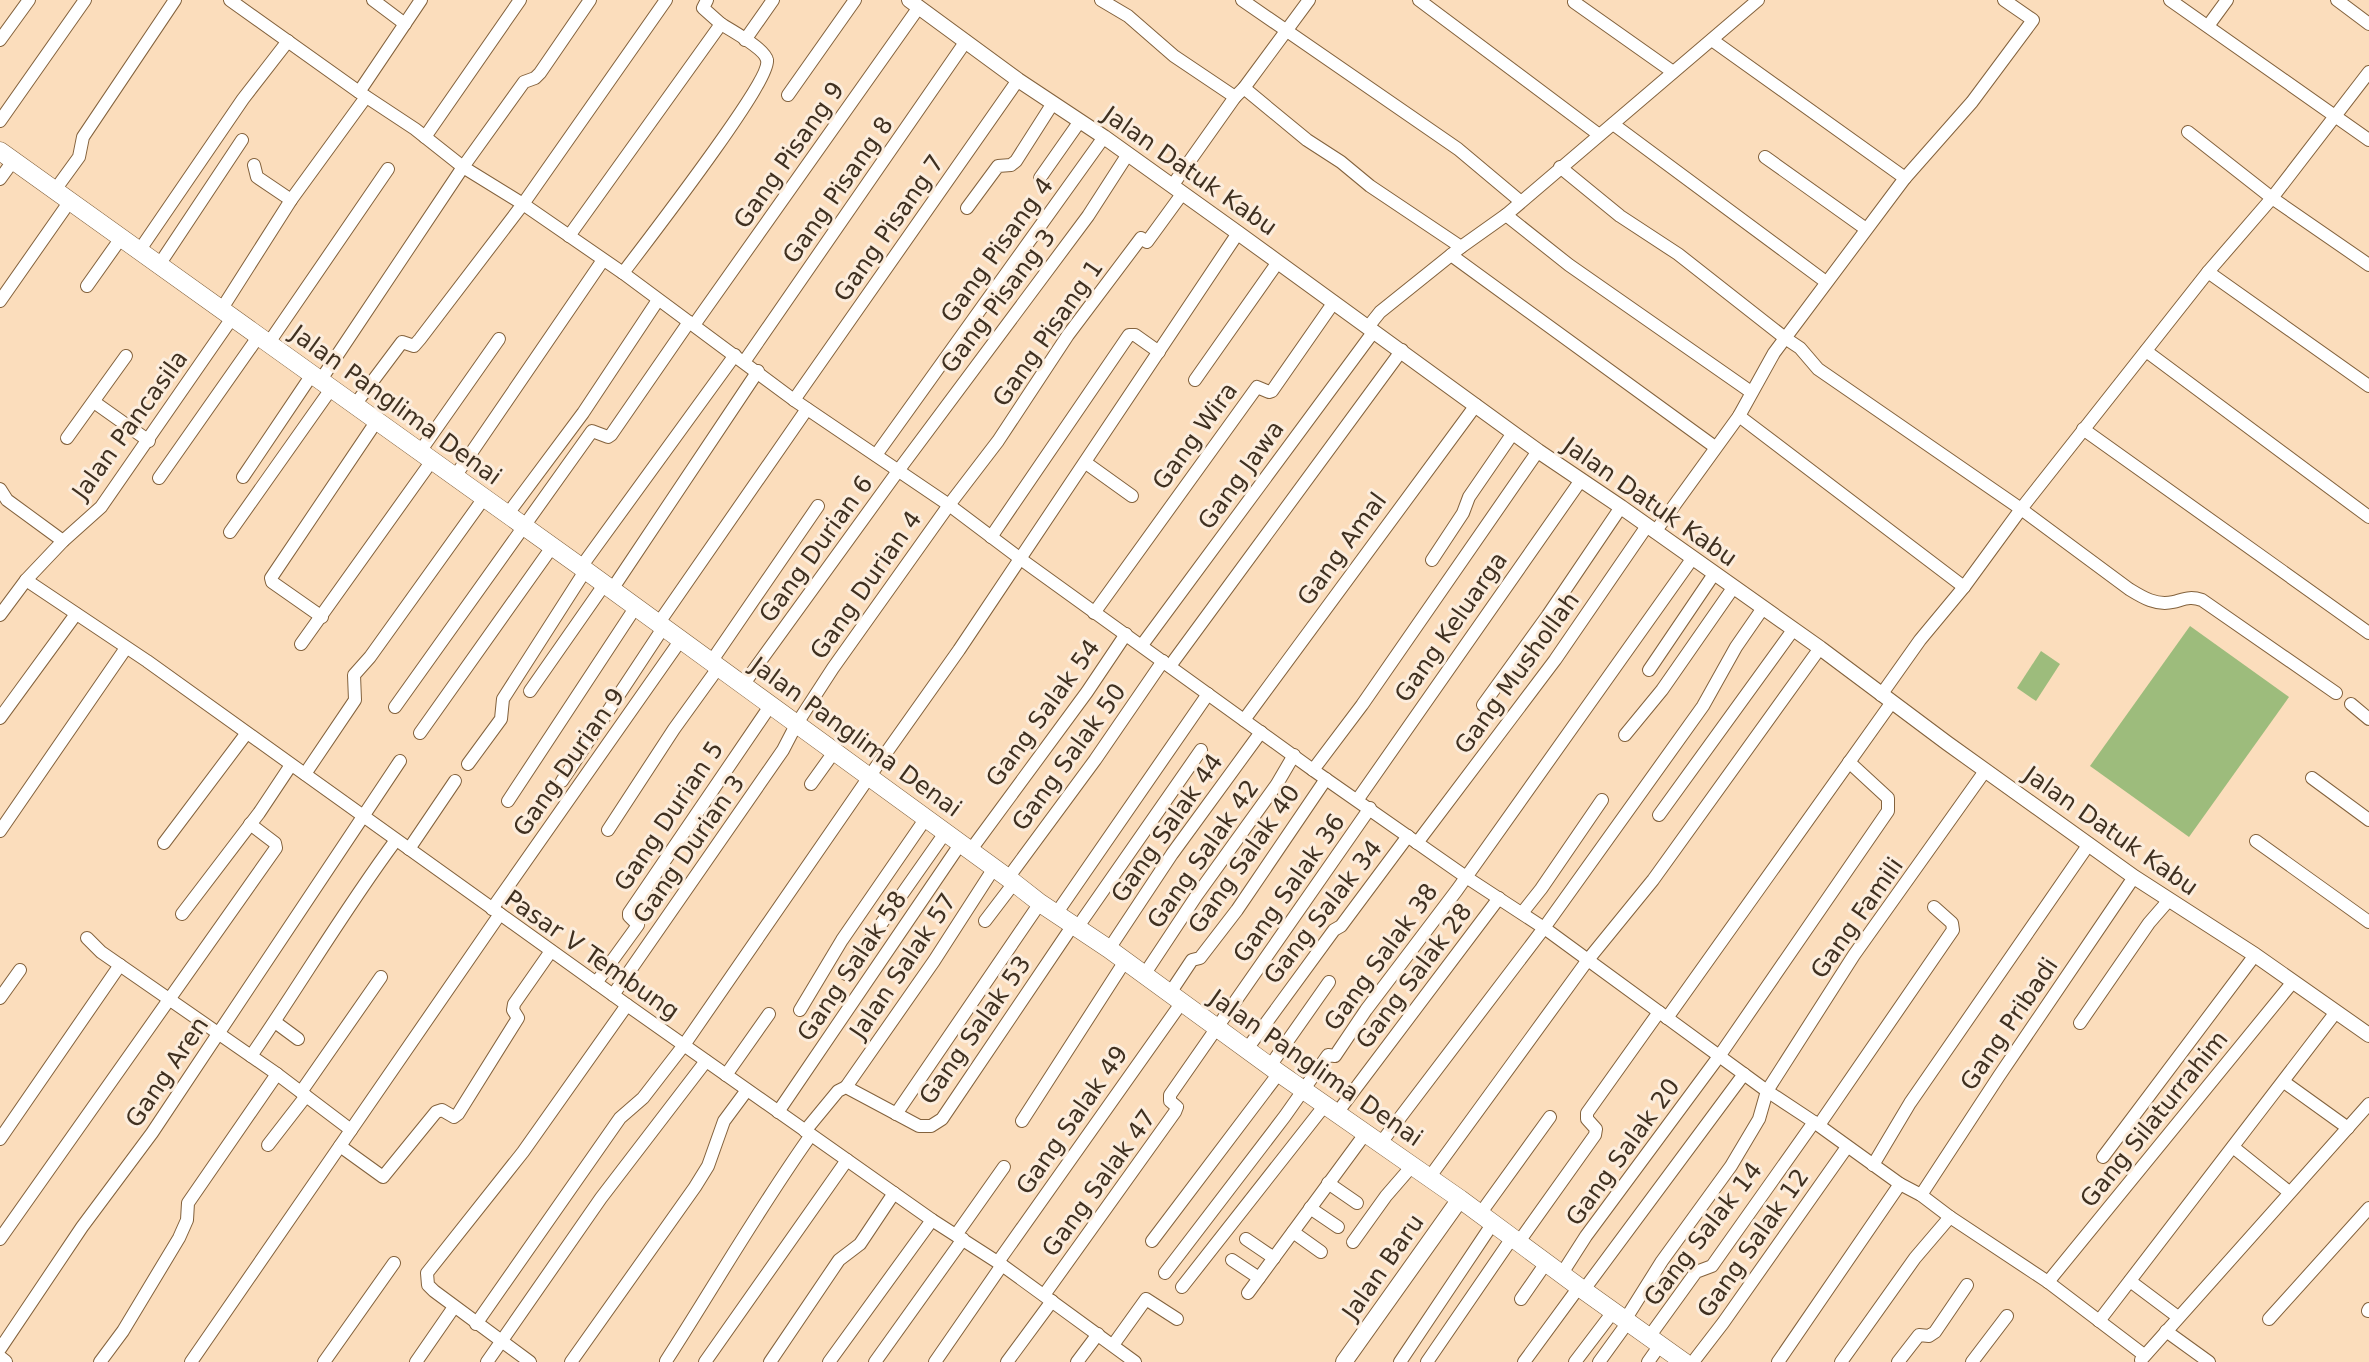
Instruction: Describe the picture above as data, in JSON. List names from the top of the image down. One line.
{"streets":{"main road":["Jalan Panglima Denai","Jalan Baru"],"street":["Gang Pisang 9","Jalan Datuk Kabu","Gang Pisang 8","Gang Pisang 7","Gang Pisang 4","Gang Pisang 3","Gang Pisang 1","Jalan Pancasila","Gang Wira","Gang Jawa","Gang Durian 6","Gang Amal","Gang Durian 4","Gang Keluarga","Gang Mushollah","Gang Salak 54","Gang Salak 50","Gang Durian 9","Gang Durian 5","Gang Salak 44","Gang Durian 3","Gang Salak 42","Gang Salak 40","Gang Salak 36","Gang Salak 34","Gang Famili","Pasar V Tembung","Gang Salak 38","Gang Salak 58","Jalan Salak 57","Gang Salak 28","Gang Pribadi","Gang Salak 53","Gang Aren","Gang Silaturrahim","Gang Salak 49","Gang Salak 20","Gang Salak 47","Gang Salak 14","Gang Salak 12"]},"crossings":[["Gang Pisang 9","Jalan Datuk Kabu"],["Gang Pisang 9","Jalan Panglima Denai"],["Jalan Datuk Kabu","Gang Pisang 8"],["Jalan Datuk Kabu","Gang Pisang 7"],["Jalan Datuk Kabu","Gang Pisang 4"],["Jalan Datuk Kabu","Gang Pisang 3"],["Jalan Datuk Kabu","Gang Pisang 1"],["Jalan Datuk Kabu","Gang Wira"],["Jalan Datuk Kabu","Gang Jawa"],["Jalan Datuk Kabu","Gang Amal"],["Jalan Datuk Kabu","Gang Keluarga"],["Jalan Datuk Kabu","Gang Mushollah"],["Jalan Datuk Kabu","Gang Salak 50"],["Jalan Datuk Kabu","Gang Famili"],["Jalan Datuk Kabu","Gang Salak 38"],["Jalan Datuk Kabu","Gang Pribadi"],["Jalan Datuk Kabu","Gang Silaturrahim"],["Gang Pisang 8","Jalan Panglima Denai"],["Gang Pisang 3","Gang Durian 6"],["Gang Pisang 1","Gang Durian 4"],["Jalan Panglima Denai","Jalan Pancasila"],["Jalan Panglima Denai","Gang Durian 6"],["Jalan Panglima Denai","Gang Durian 4"],["Jalan Panglima Denai","Gang Salak 54"],["Jalan Panglima Denai","Gang Salak 50"],["Jalan Panglima Denai","Gang Durian 9"],["Jalan Panglima Denai","Gang Durian 5"],["Jalan Panglima Denai","Gang Salak 44"],["Jalan Panglima Denai","Gang Durian 3"],["Jalan Panglima Denai","Gang Salak 42"],["Jalan Panglima Denai","Gang Salak 40"],["Jalan Panglima Denai","Gang Salak 36"],["Jalan Panglima Denai","Gang Salak 34"],["Jalan Panglima Denai","Gang Famili"],["Jalan Panglima Denai","Gang Salak 38"],["Jalan Panglima Denai","Gang Salak 58"],["Jalan Panglima Denai","Jalan Salak 57"],["Jalan Panglima Denai","Gang Salak 28"],["Jalan Panglima Denai","Gang Salak 53"],["Jalan Panglima Denai","Gang Salak 49"],["Jalan Panglima Denai","Gang Salak 20"],["Jalan Panglima Denai","Gang Salak 47"],["Jalan Panglima Denai","Gang Salak 14"],["Jalan Panglima Denai","Jalan Baru"],["Jalan Pancasila","Pasar V Tembung"],["Gang Durian 4","Gang Durian 3"],["Gang Mushollah","Gang Salak 34"],["Gang Salak 54","Gang Salak 58"],["Gang Salak 50","Jalan Salak 57"],["Gang Durian 9","Pasar V Tembung"],["Gang Durian 5","Pasar V Tembung"],["Gang Durian 3","Pasar V Tembung"],["Gang Salak 40","Gang Salak 49"],["Gang Salak 36","Gang Salak 47"],["Pasar V Tembung","Gang Salak 58"],["Pasar V Tembung","Jalan Salak 57"],["Pasar V Tembung","Gang Aren"],["Pasar V Tembung","Gang Salak 49"],["Pasar V Tembung","Gang Salak 47"],["Jalan Salak 57","Gang Salak 53"]]}
